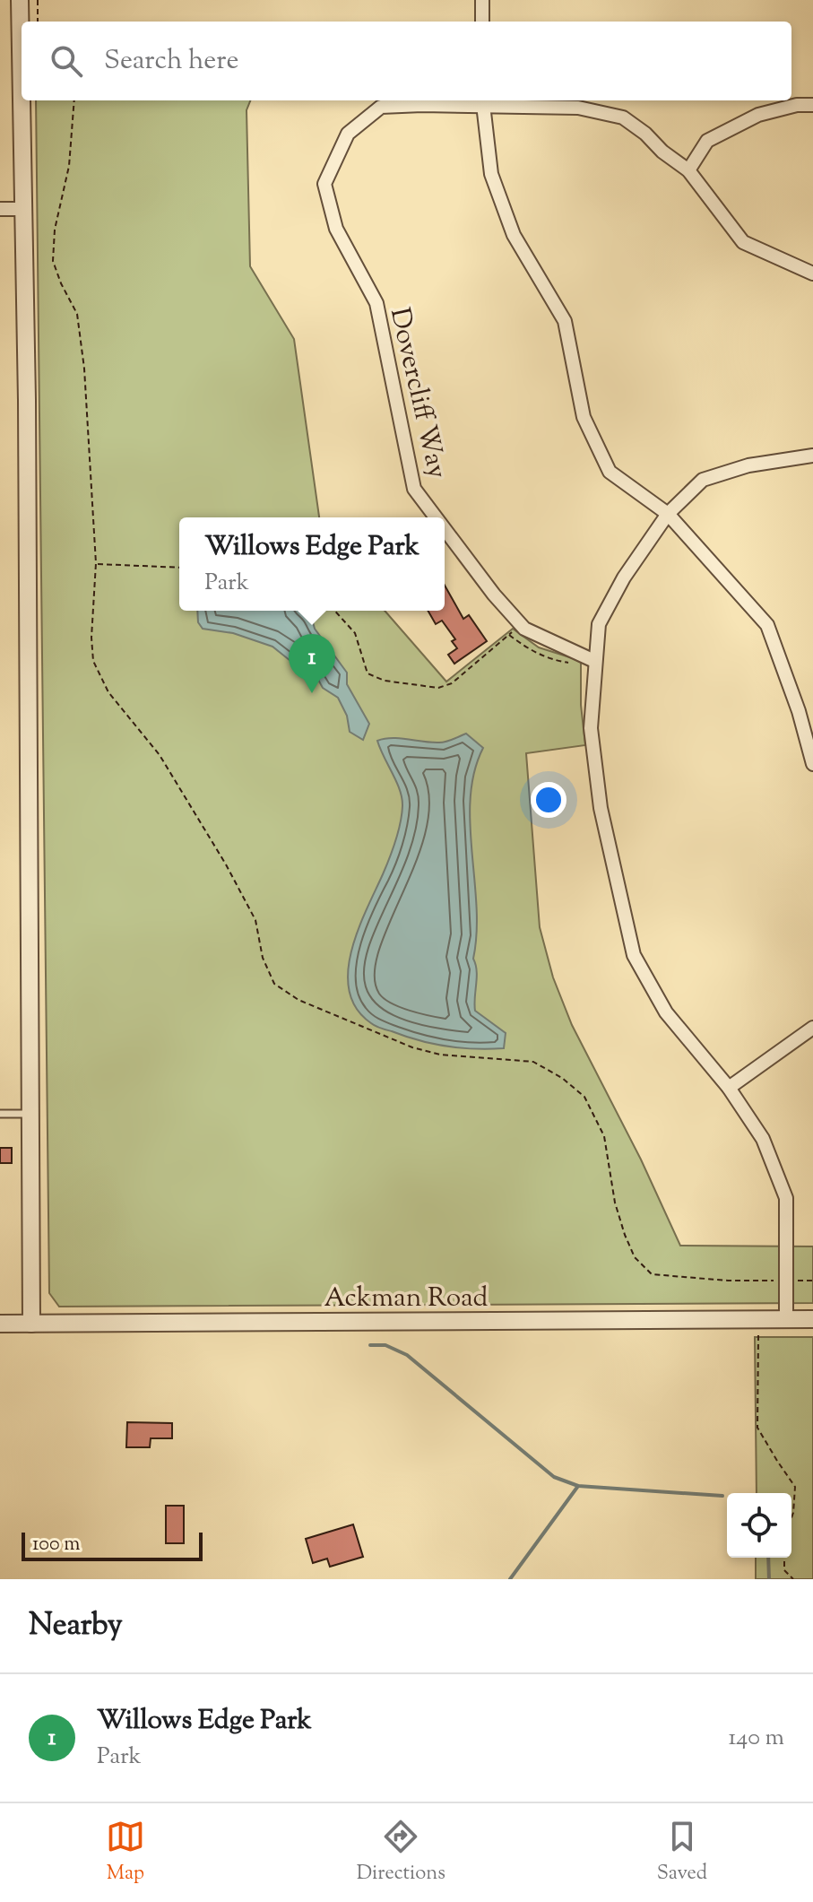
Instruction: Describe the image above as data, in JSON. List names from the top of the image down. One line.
{"streets":{"street":["Dovercliff Way","Ackman Road"]},"scale_bar":"100 m","page":{"search":"Search here","popup":["Willows Edge Park","Park"],"pins":"1","scale":"100 m","heading":"Nearby","list":[{"mark":"1","name":"Willows Edge Park","note":"Park","value":"140 m"}],"nav":["Map","Directions","Saved"]}}
